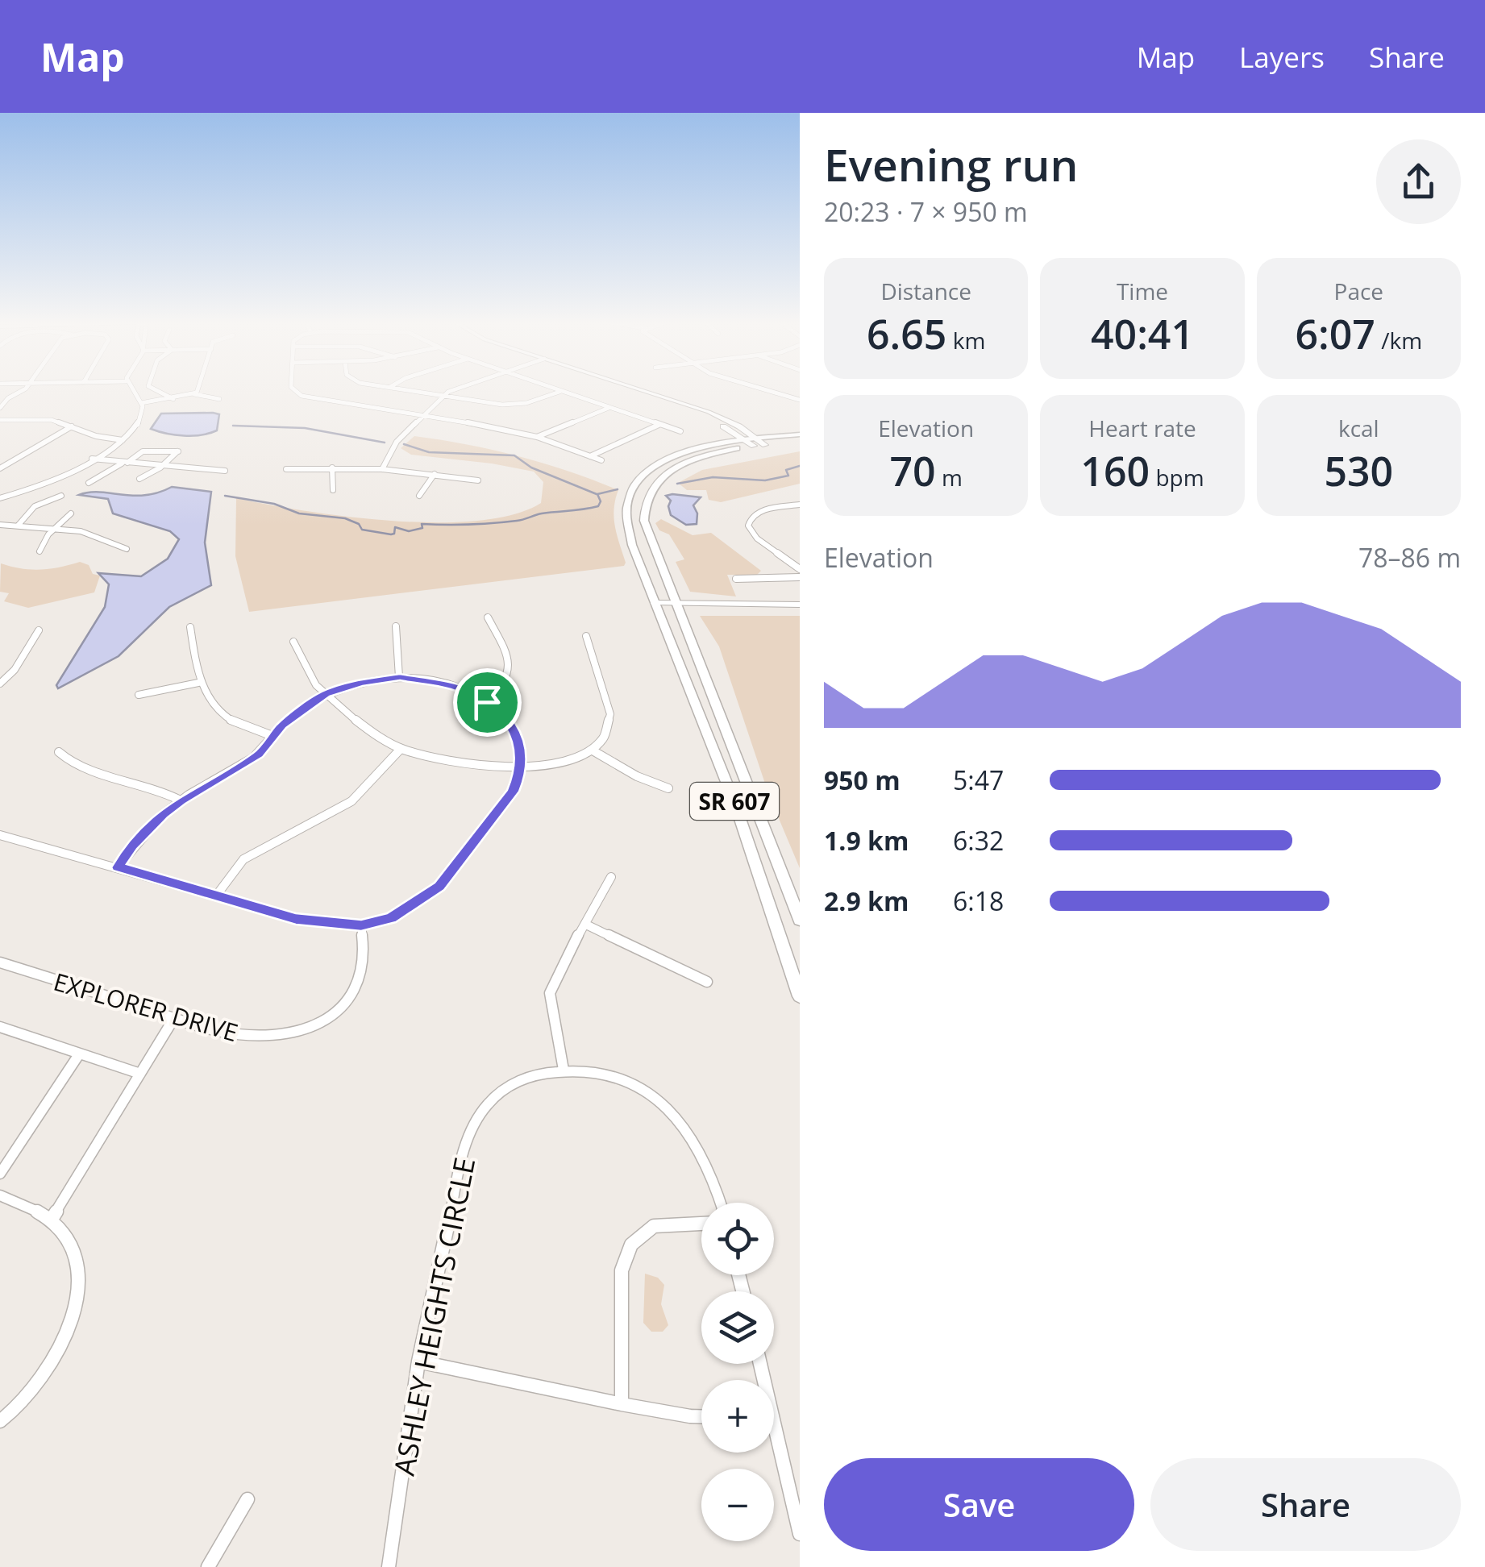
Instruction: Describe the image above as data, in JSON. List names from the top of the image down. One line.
{"streets":{"main road":["SR 607"],"street":["EXPLORER DRIVE","ASHLEY HEIGHTS CIRCLE"]},"page":{"header":"Map","nav":["Map","Layers","Share"],"heading":["Evening run","20:23 · 7 × 950 m"],"stats":[["Distance","6.65 km"],["Time","40:41"],["Pace","6:07 /km"],["Elevation","70 m"],["Heart rate","160 bpm"],["kcal","530"]],"chart":["Elevation","78–86 m"],"list":[{"name":"950 m","note":"5:47"},{"name":"1.9 km","note":"6:32"},{"name":"2.9 km","note":"6:18"}],"map_buttons":["+","−"],"buttons":["Save","Share"]}}
